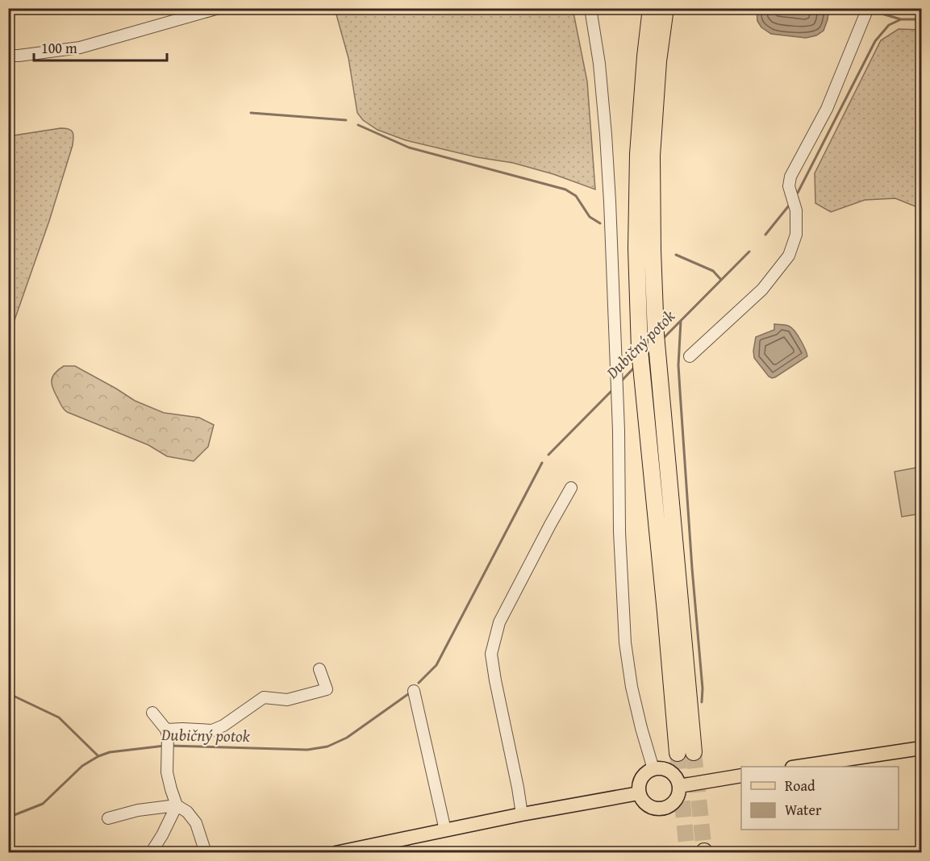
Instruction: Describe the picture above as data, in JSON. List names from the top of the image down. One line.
{"water":["Dubičný potok"],"legend":["Road","Water"],"scale_bar":"100 m"}
